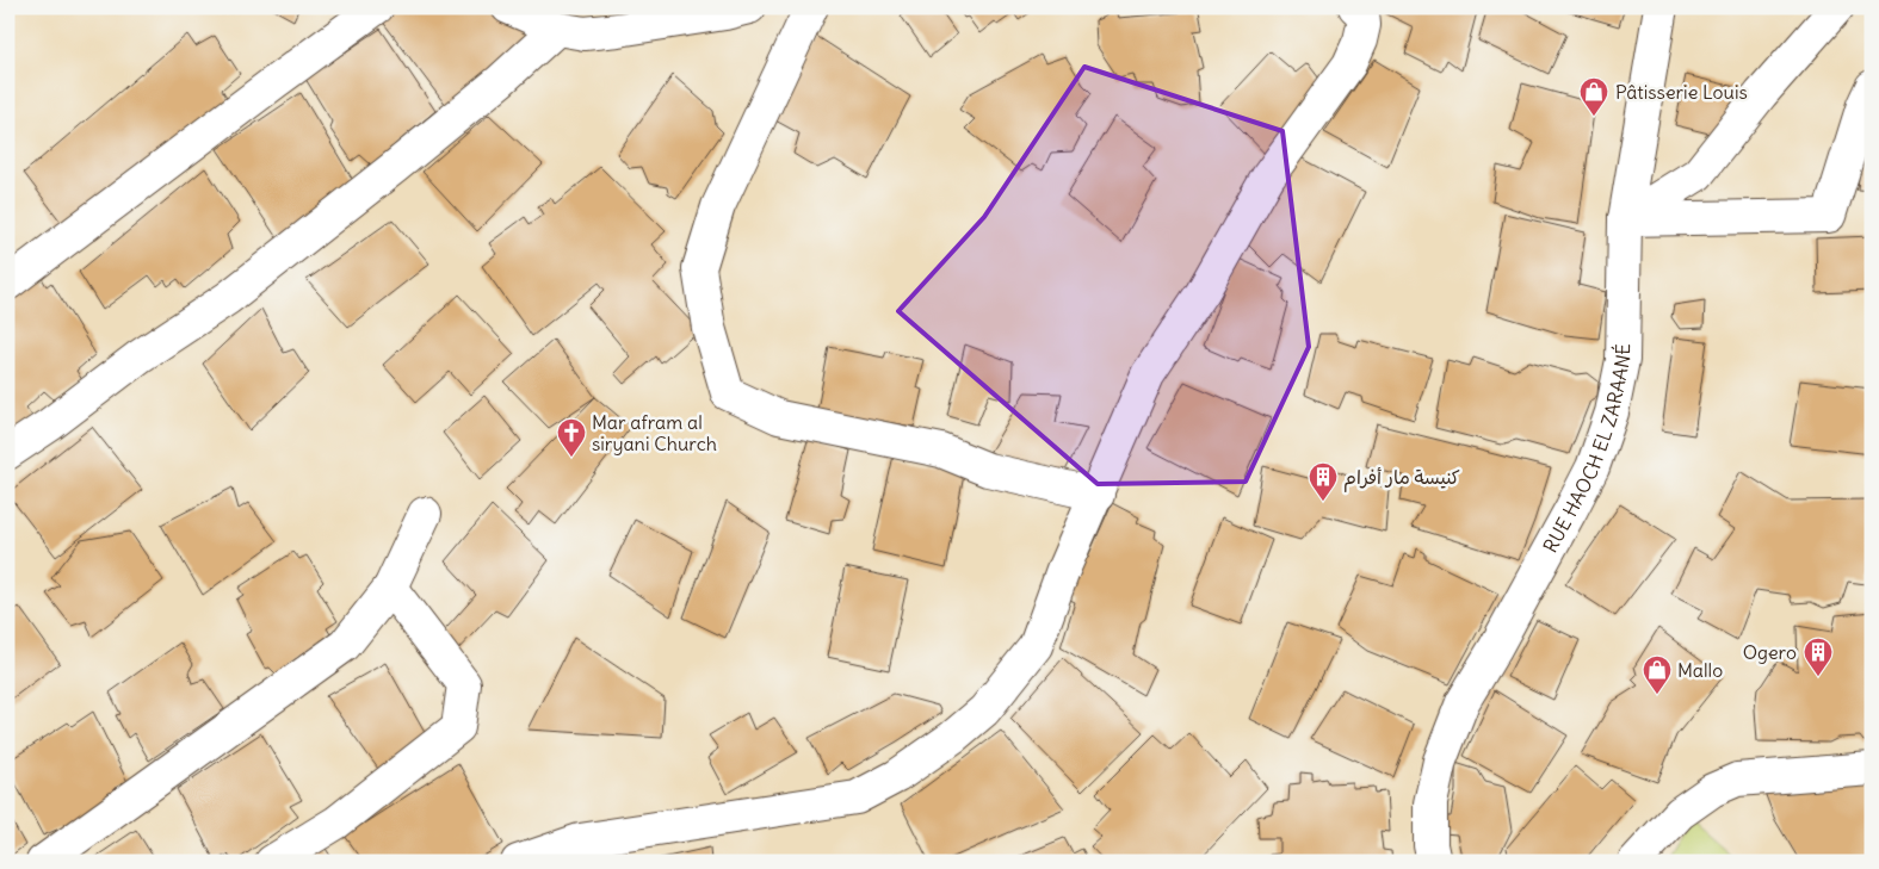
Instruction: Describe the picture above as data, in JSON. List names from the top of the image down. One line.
{"streets":{"street":["RUE HAOCH EL ZARAANÉ"]},"places":{"shop":["Pâtisserie Louis","Mallo"],"church":["Mar afram al siryani Church"],"building":["كنيسة مار أفرام","Ogero"]}}
